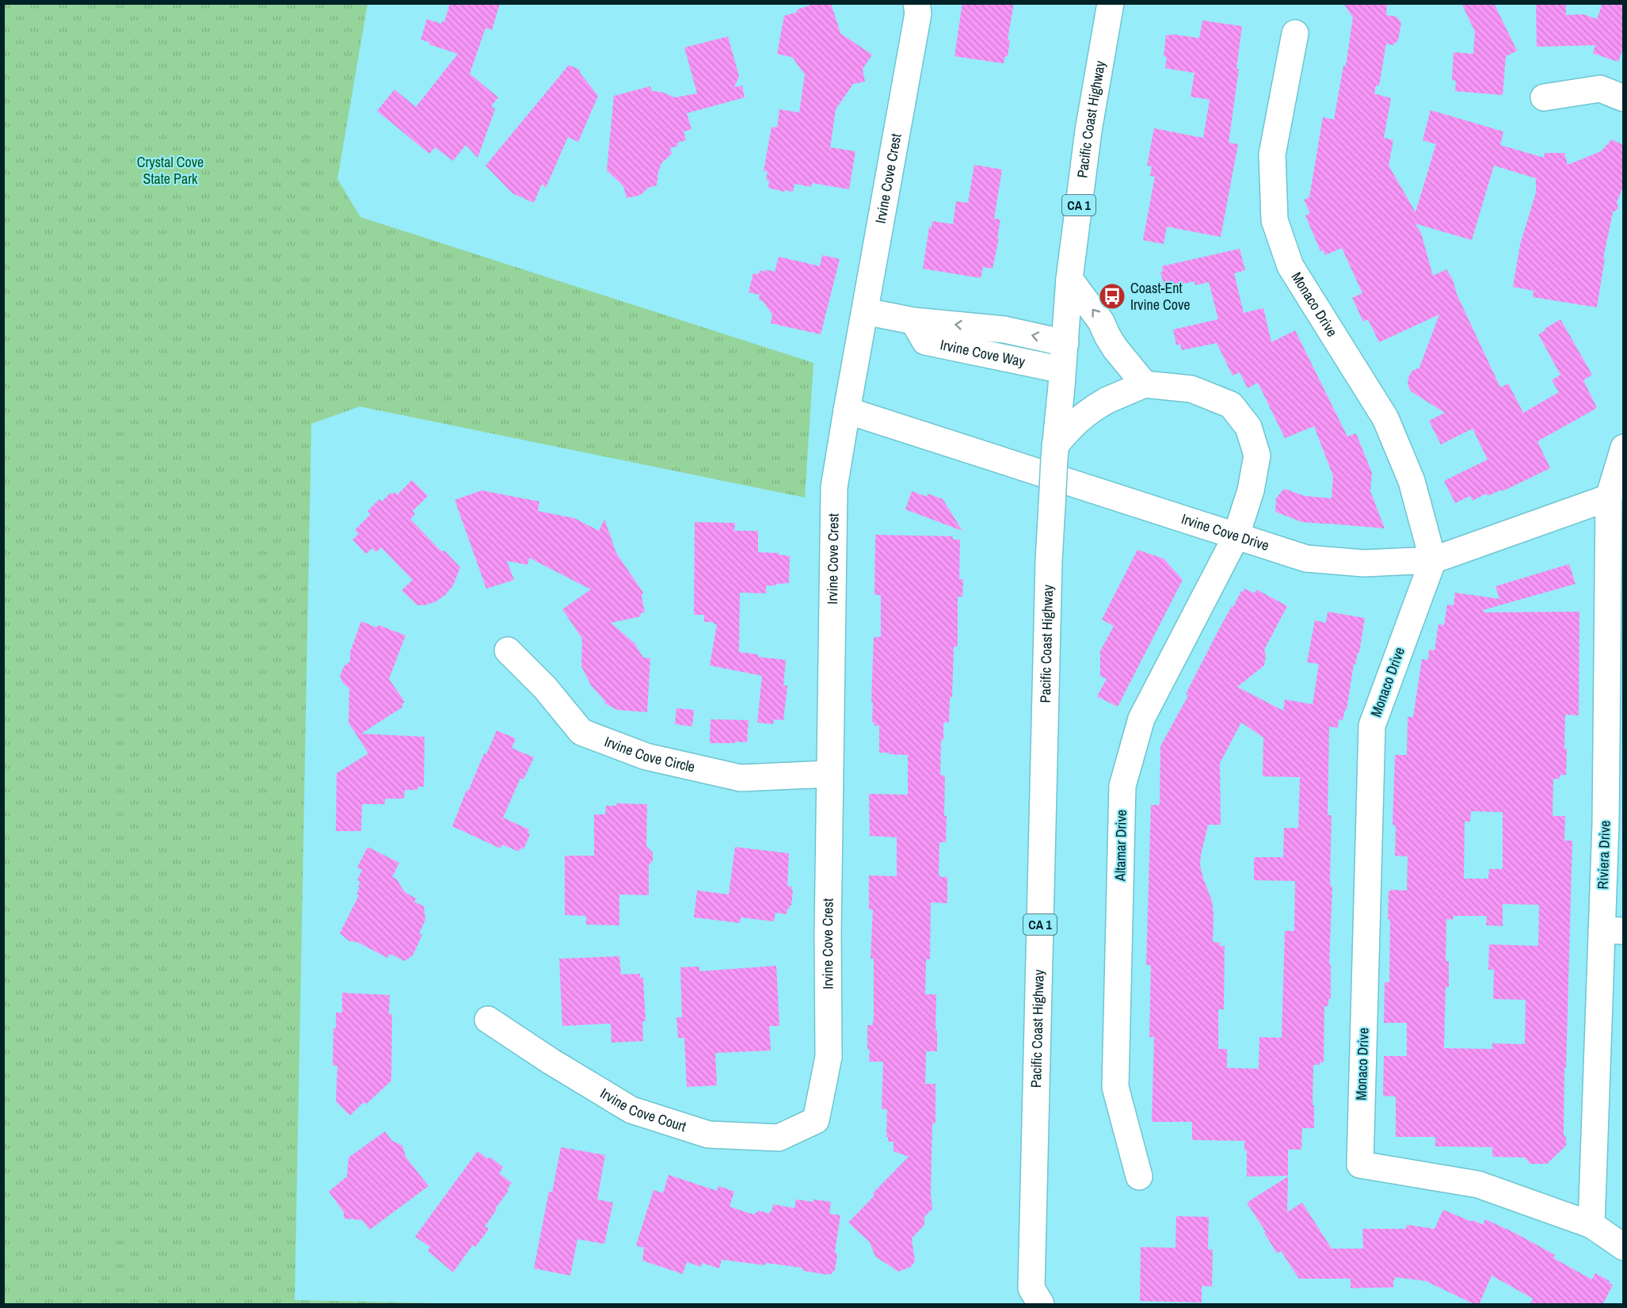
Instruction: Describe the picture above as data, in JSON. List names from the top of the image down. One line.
{"streets":{"main road":["Pacific Coast Highway","Irvine Cove Crest","CA 1","Monaco Drive","Irvine Cove Way","Irvine Cove Drive","Irvine Cove Circle","Altamar Drive","Riviera Drive","Irvine Cove Court"]},"crossings":[["Pacific Coast Highway","Irvine Cove Way"],["Irvine Cove Crest","Irvine Cove Way"],["Irvine Cove Crest","Irvine Cove Drive"],["Irvine Cove Crest","Irvine Cove Circle"],["Irvine Cove Crest","Irvine Cove Court"],["Monaco Drive","Irvine Cove Drive"],["Monaco Drive","Riviera Drive"],["Irvine Cove Drive","Altamar Drive"],["Irvine Cove Drive","Riviera Drive"]],"parks":["Crystal Cove State Park"],"places":{"bus stop":["Coast-Ent Irvine Cove"]}}
